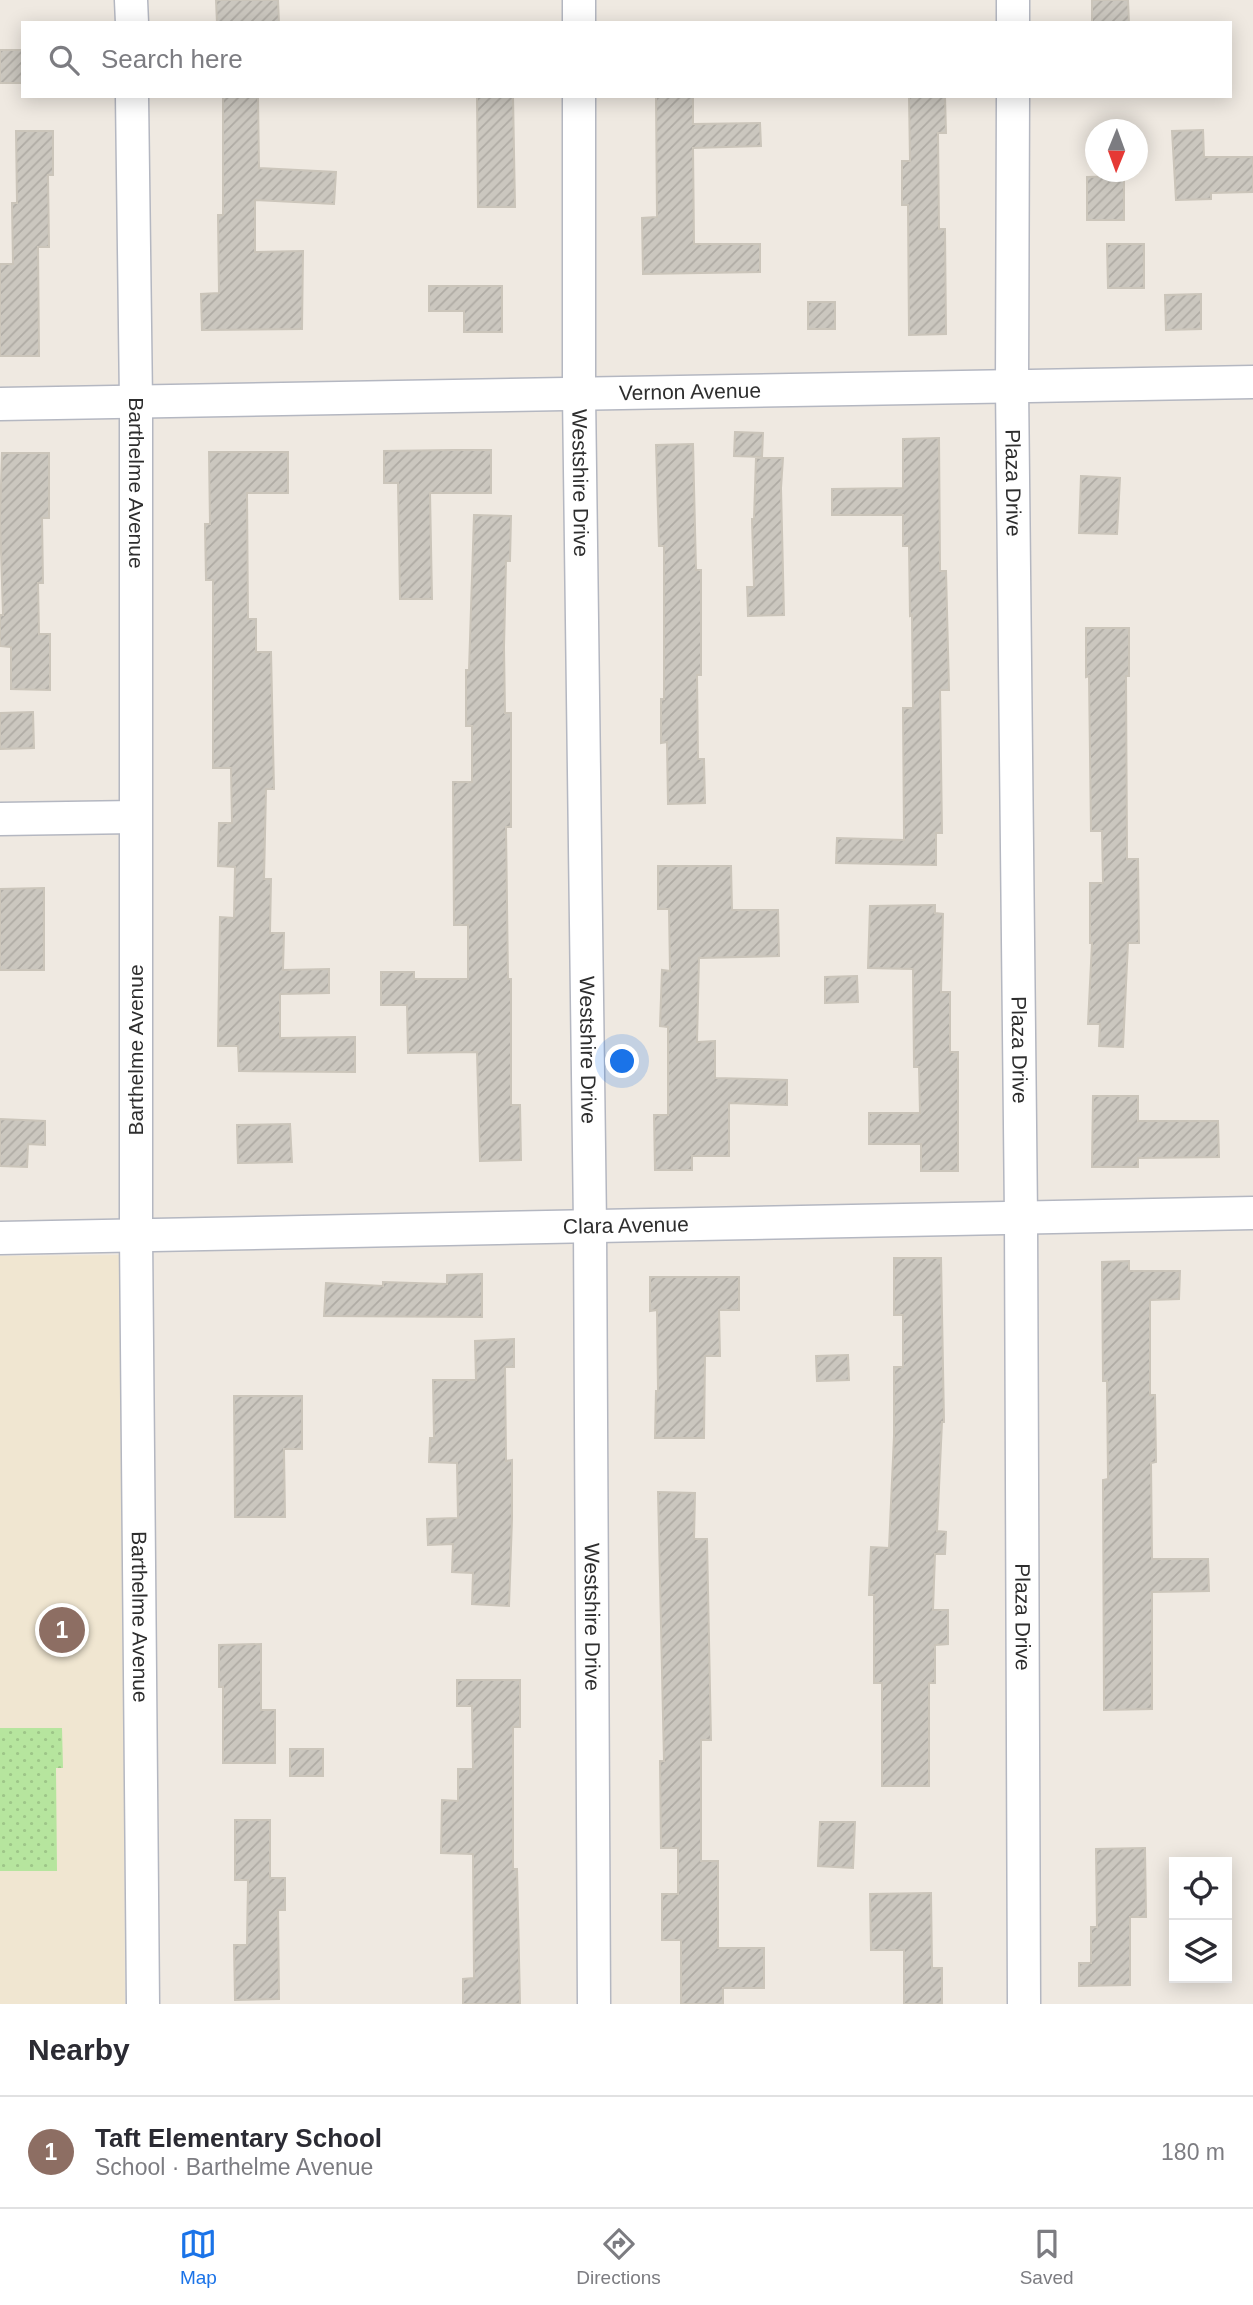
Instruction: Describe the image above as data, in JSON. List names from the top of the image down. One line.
{"streets":{"street":["Vernon Avenue","Barthelme Avenue","Westshire Drive","Plaza Drive","Clara Avenue"]},"crossings":[["Vernon Avenue","Barthelme Avenue"],["Vernon Avenue","Westshire Drive"],["Vernon Avenue","Plaza Drive"],["Barthelme Avenue","Clara Avenue"],["Westshire Drive","Clara Avenue"],["Plaza Drive","Clara Avenue"]],"north":"bottom","page":{"search":"Search here","pins":"1","heading":"Nearby","list":[{"mark":"1","name":"Taft Elementary School","note":"School · Barthelme Avenue","value":"180 m"}],"nav":["Map","Directions","Saved"]}}
